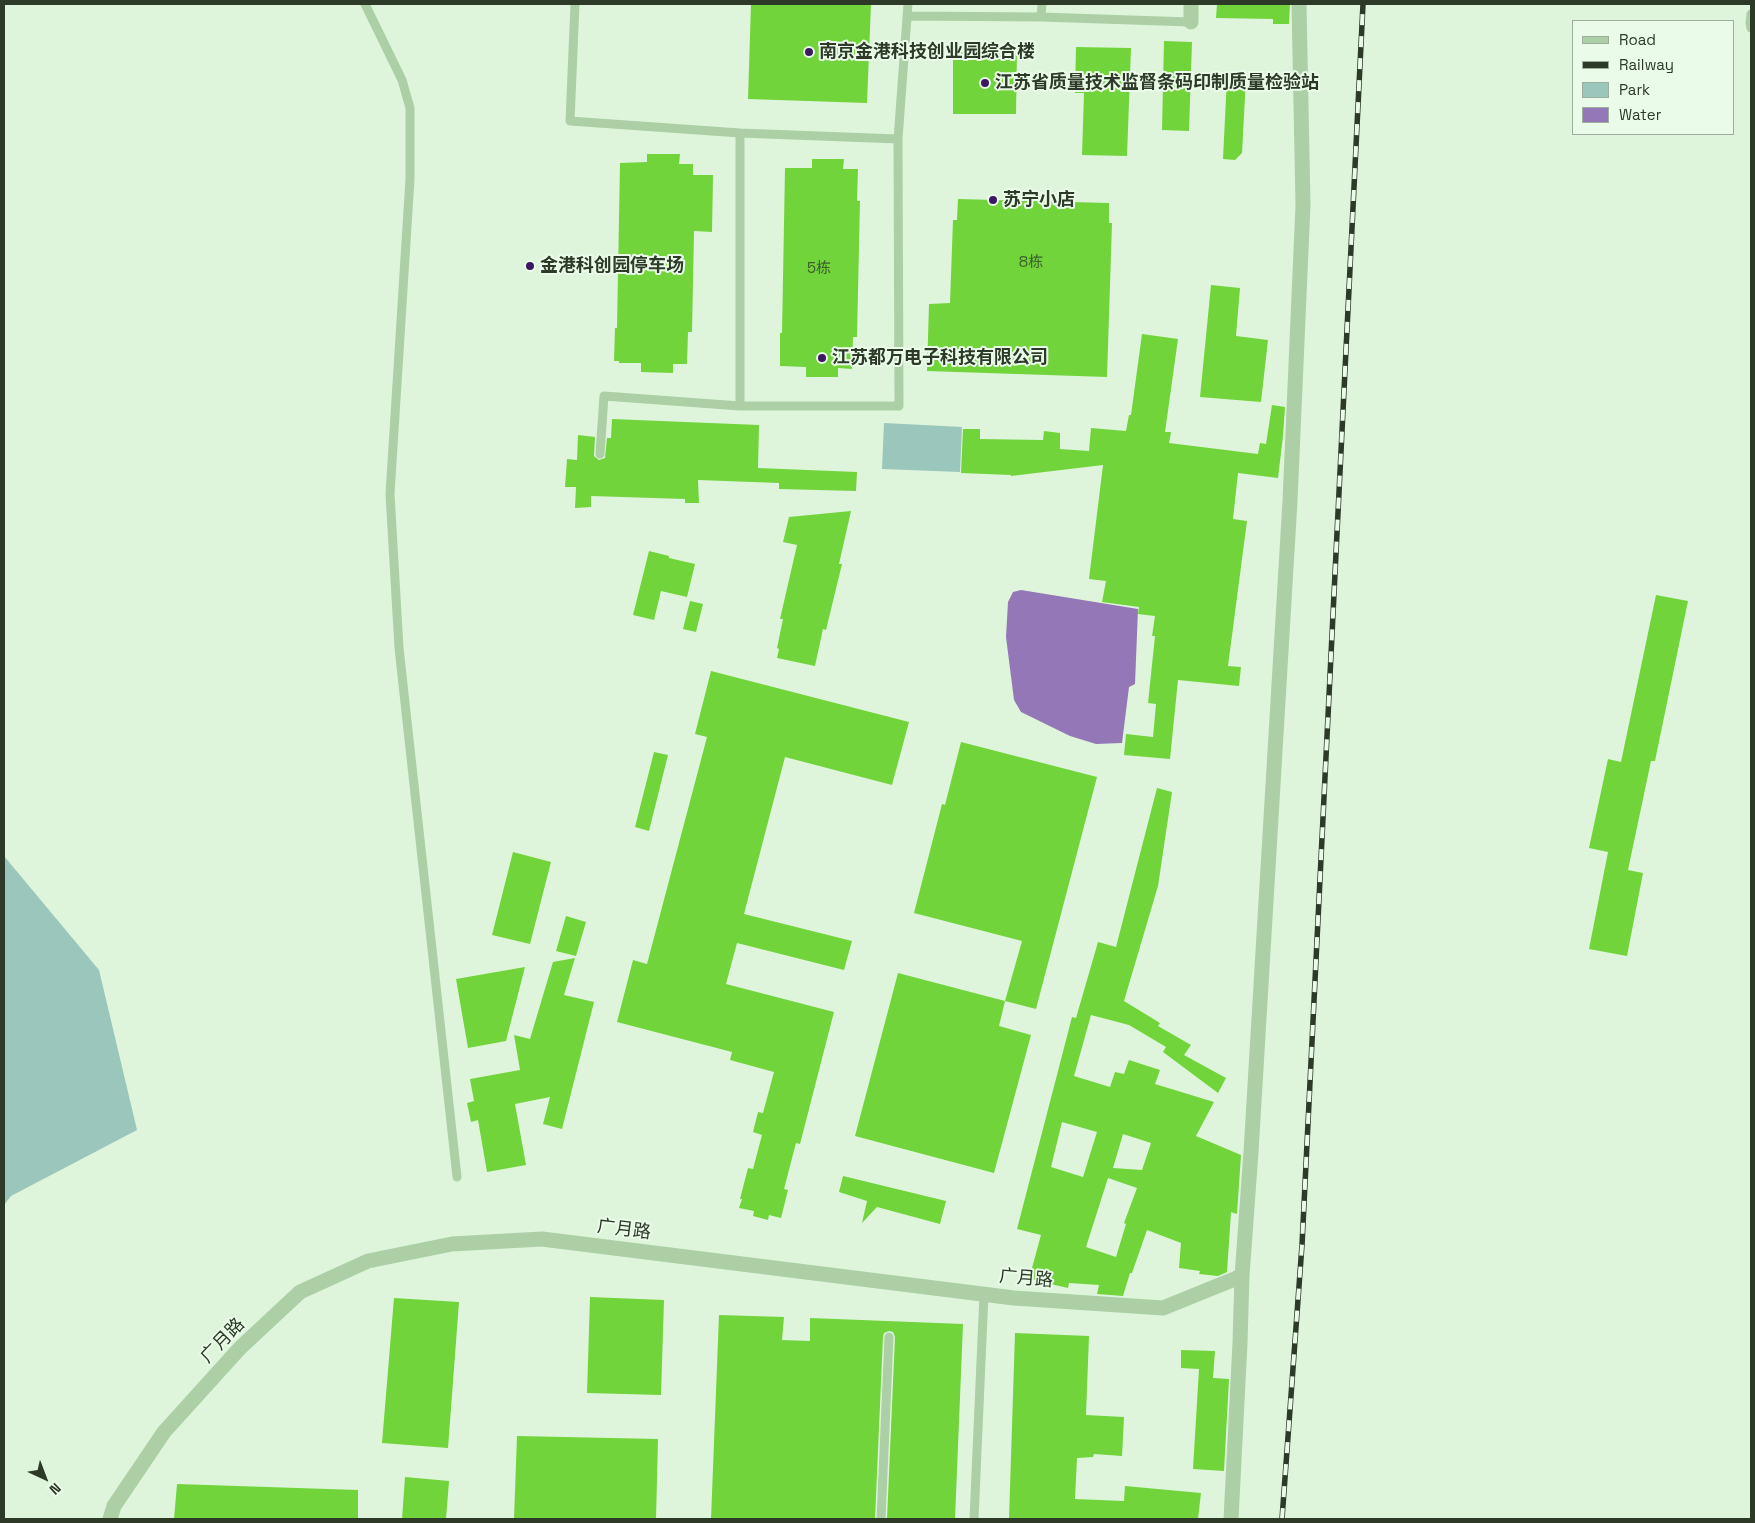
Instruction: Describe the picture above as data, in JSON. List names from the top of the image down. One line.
{"streets":{"street":["广月路"]},"places":["南京金港科技创业园综合楼","江苏省质量技术监督条码印制质量检验站","苏宁小店","金港科创园停车场","江苏都万电子科技有限公司"],"house_numbers":["8栋","5栋"],"legend":["Road","Railway","Park","Water"],"north":"bottom right"}
